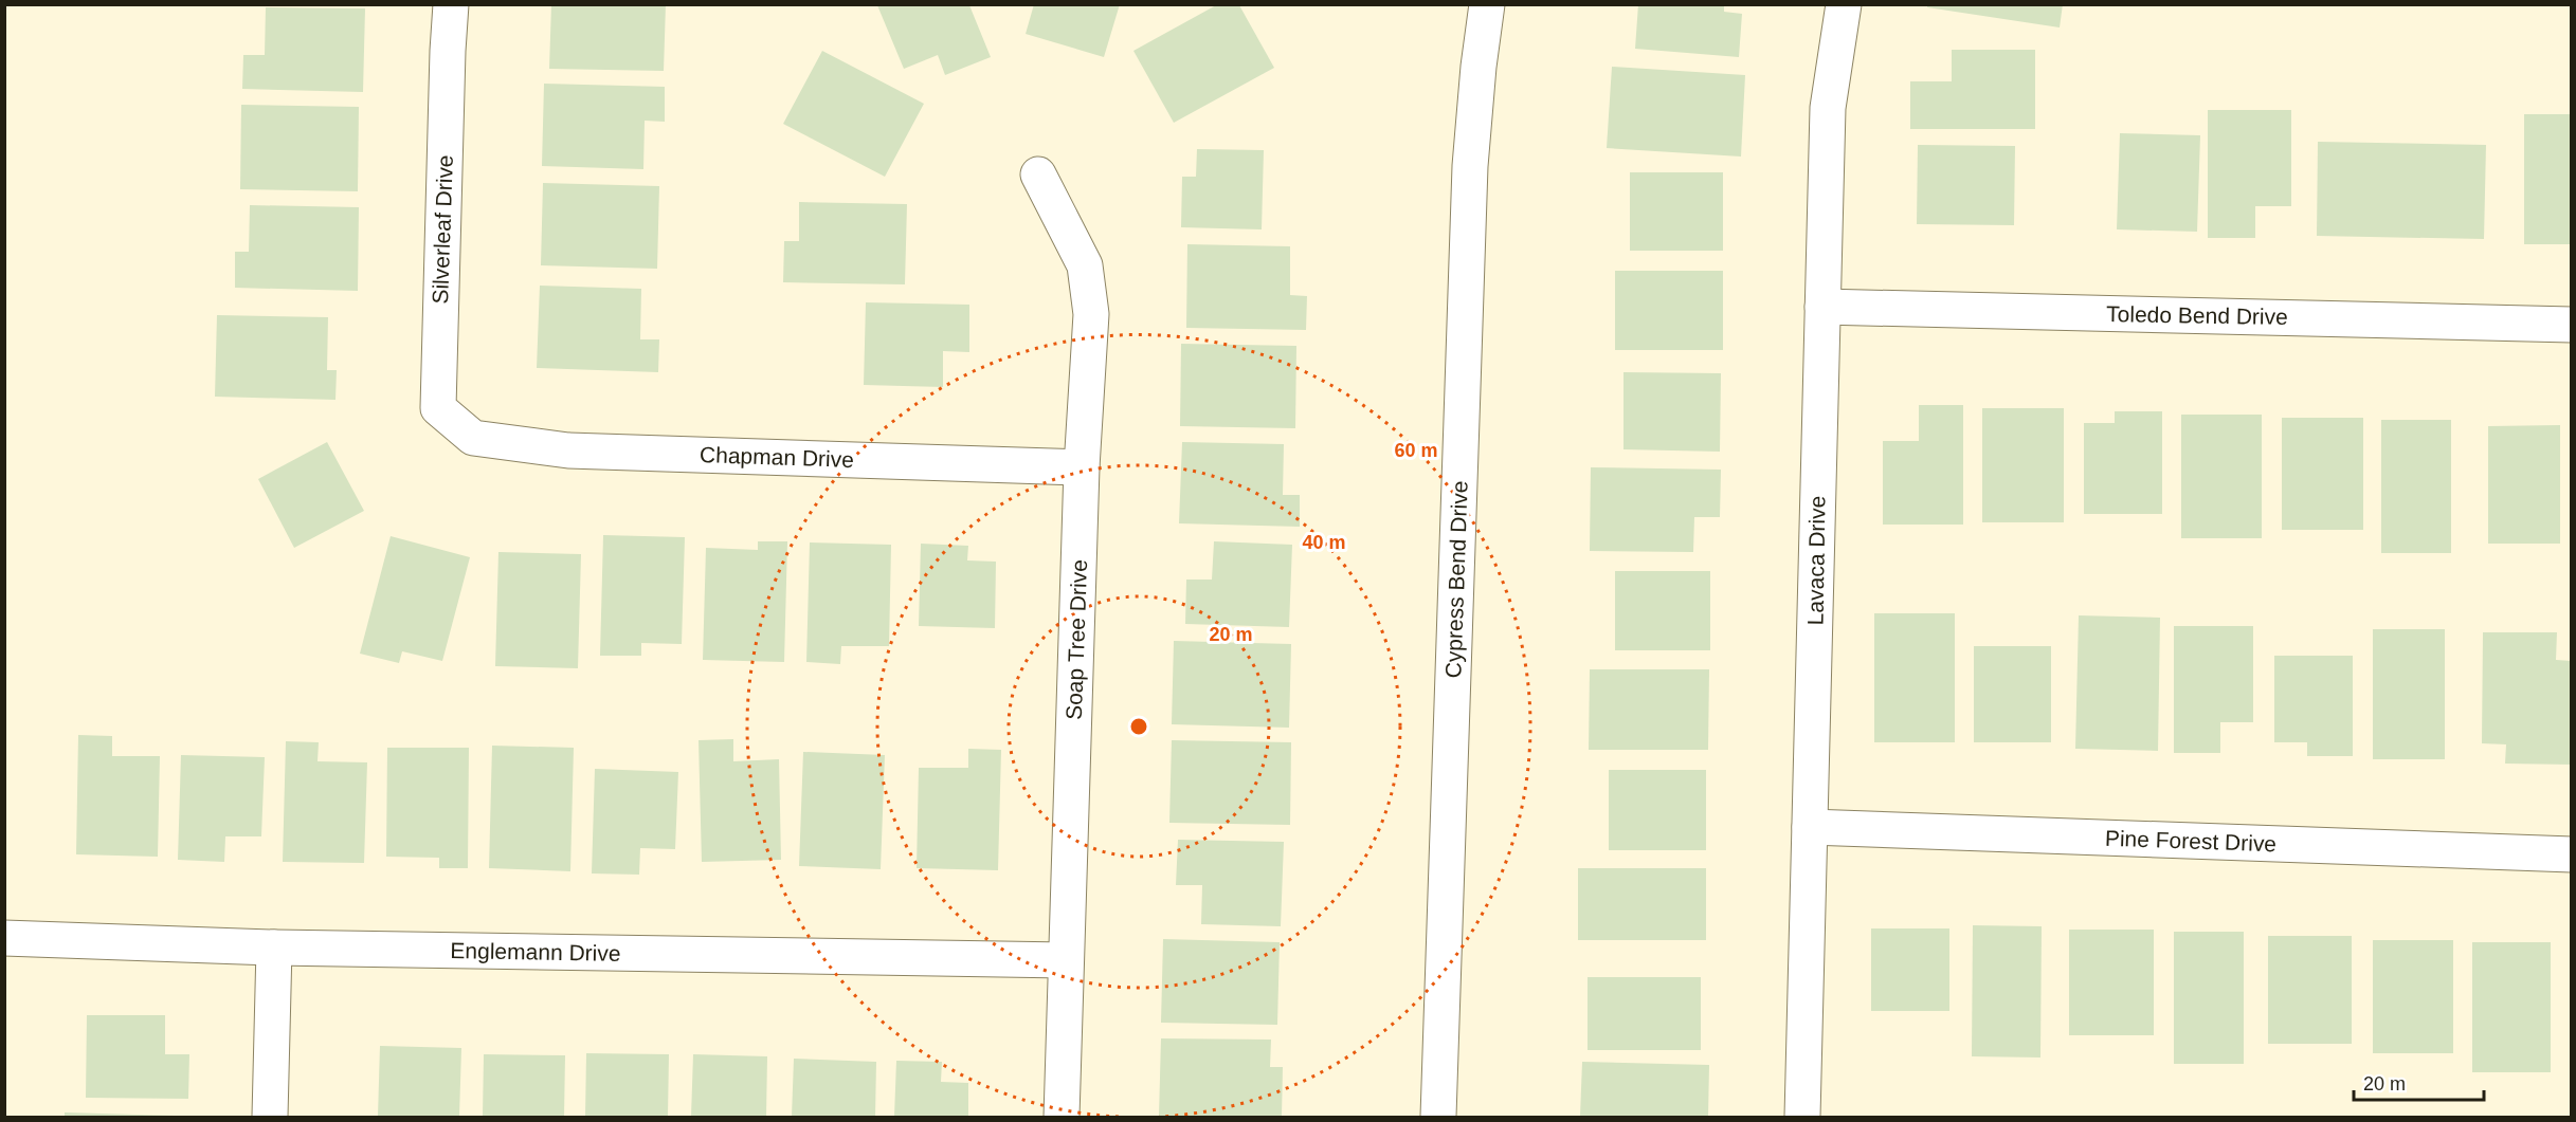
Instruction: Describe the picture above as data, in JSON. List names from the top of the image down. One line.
{"streets":{"street":["Silverleaf Drive","Toledo Bend Drive","Chapman Drive","Lavaca Drive","Cypress Bend Drive","Soap Tree Drive","Pine Forest Drive","Englemann Drive"]},"crossings":[["Silverleaf Drive","Chapman Drive"],["Toledo Bend Drive","Lavaca Drive"],["Chapman Drive","Soap Tree Drive"],["Lavaca Drive","Pine Forest Drive"],["Soap Tree Drive","Englemann Drive"]],"scale_bar":"20 m","rings":["60 m","40 m","20 m"]}
